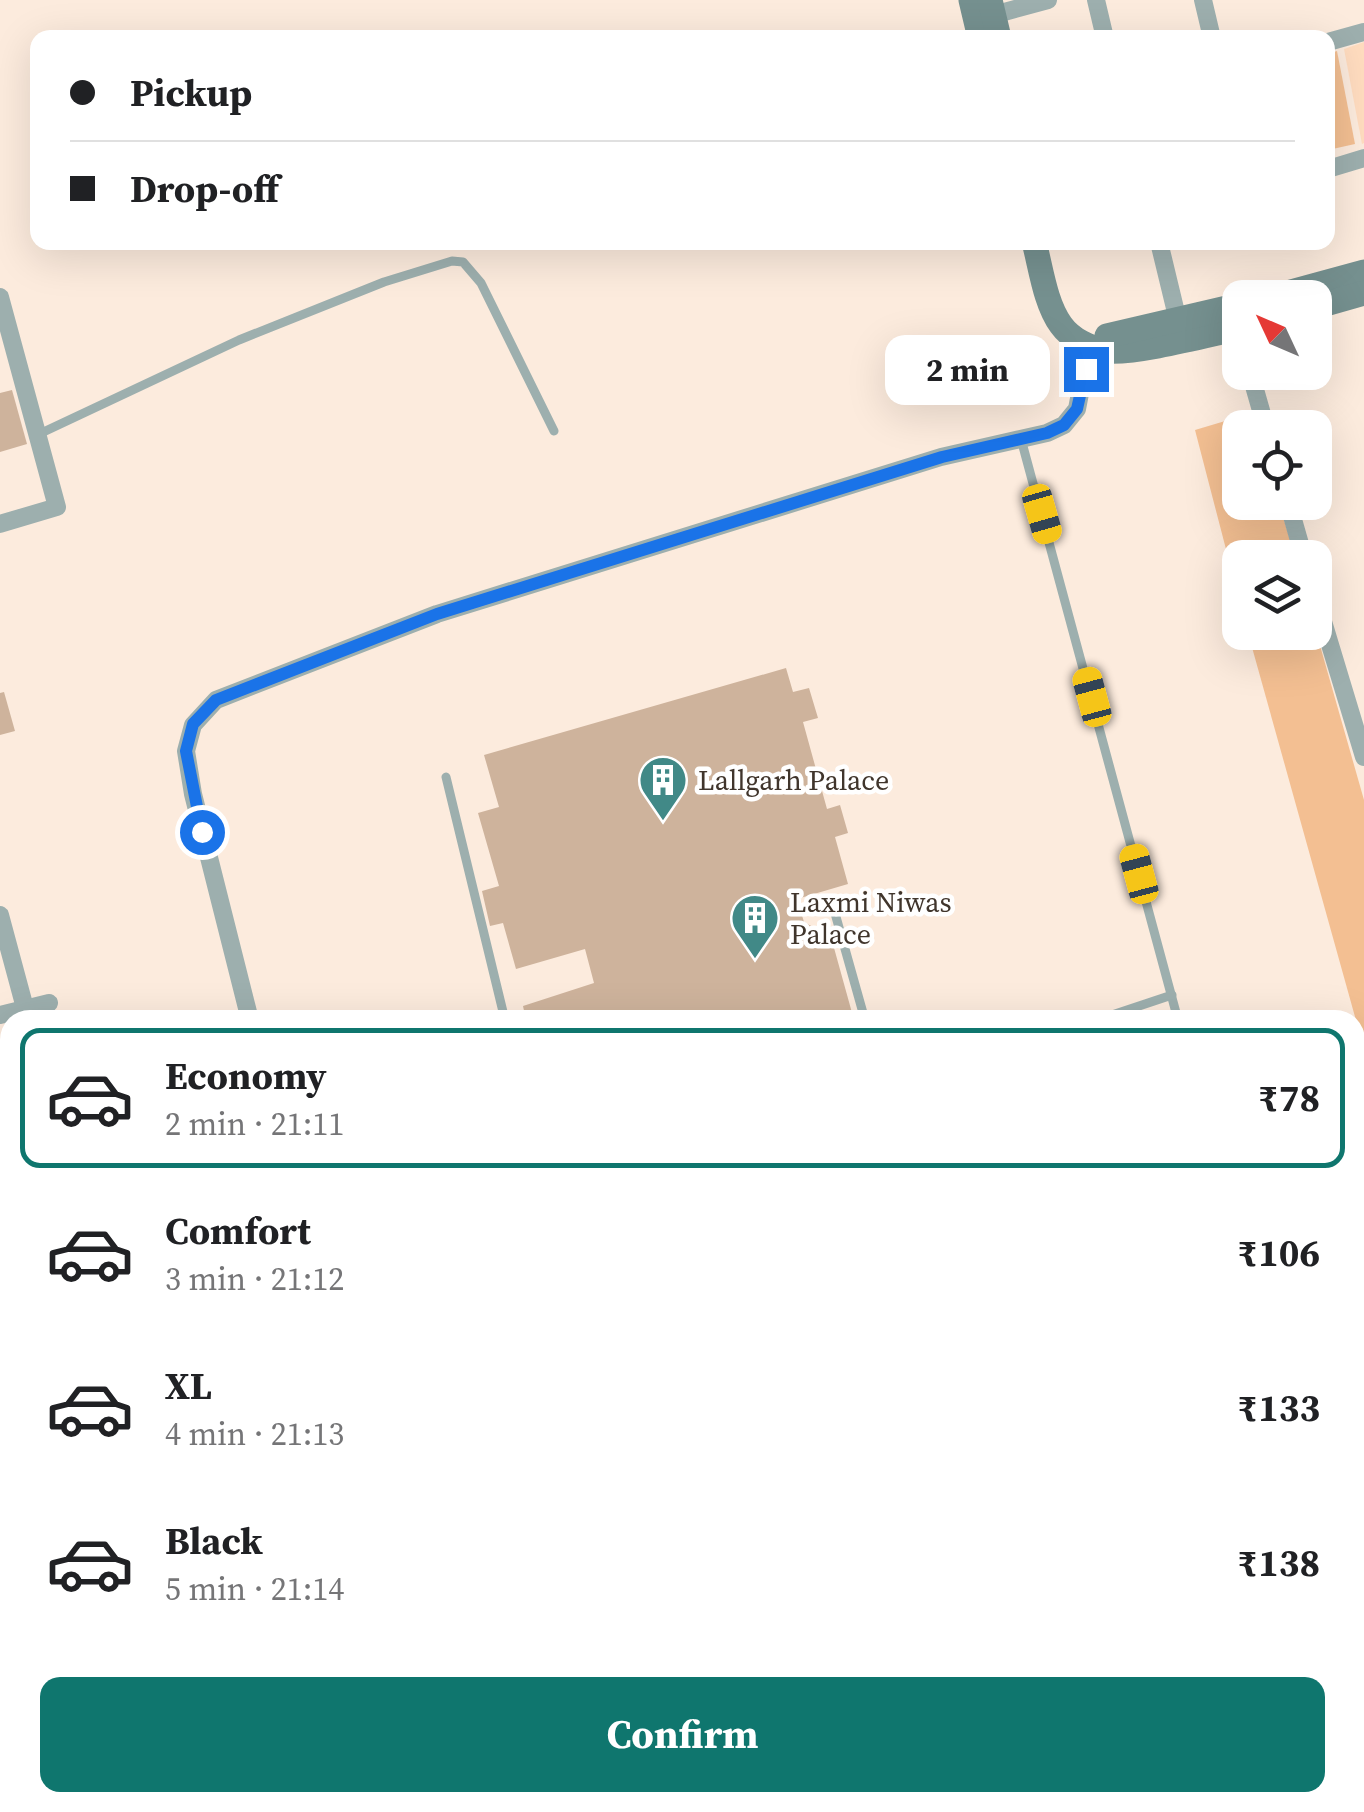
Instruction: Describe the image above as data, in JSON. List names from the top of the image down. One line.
{"places":{"building":["Lallgarh Palace","Laxmi Niwas Palace"]},"north":"top left","page":{"banner":["Pickup","Drop-off"],"bubble":"2 min","list":[{"name":"Economy","note":"2 min · 21:11","value":"₹78"},{"name":"Comfort","note":"3 min · 21:12","value":"₹106"},{"name":"XL","note":"4 min · 21:13","value":"₹133"},{"name":"Black","note":"5 min · 21:14","value":"₹138"}],"buttons":"Confirm"}}
